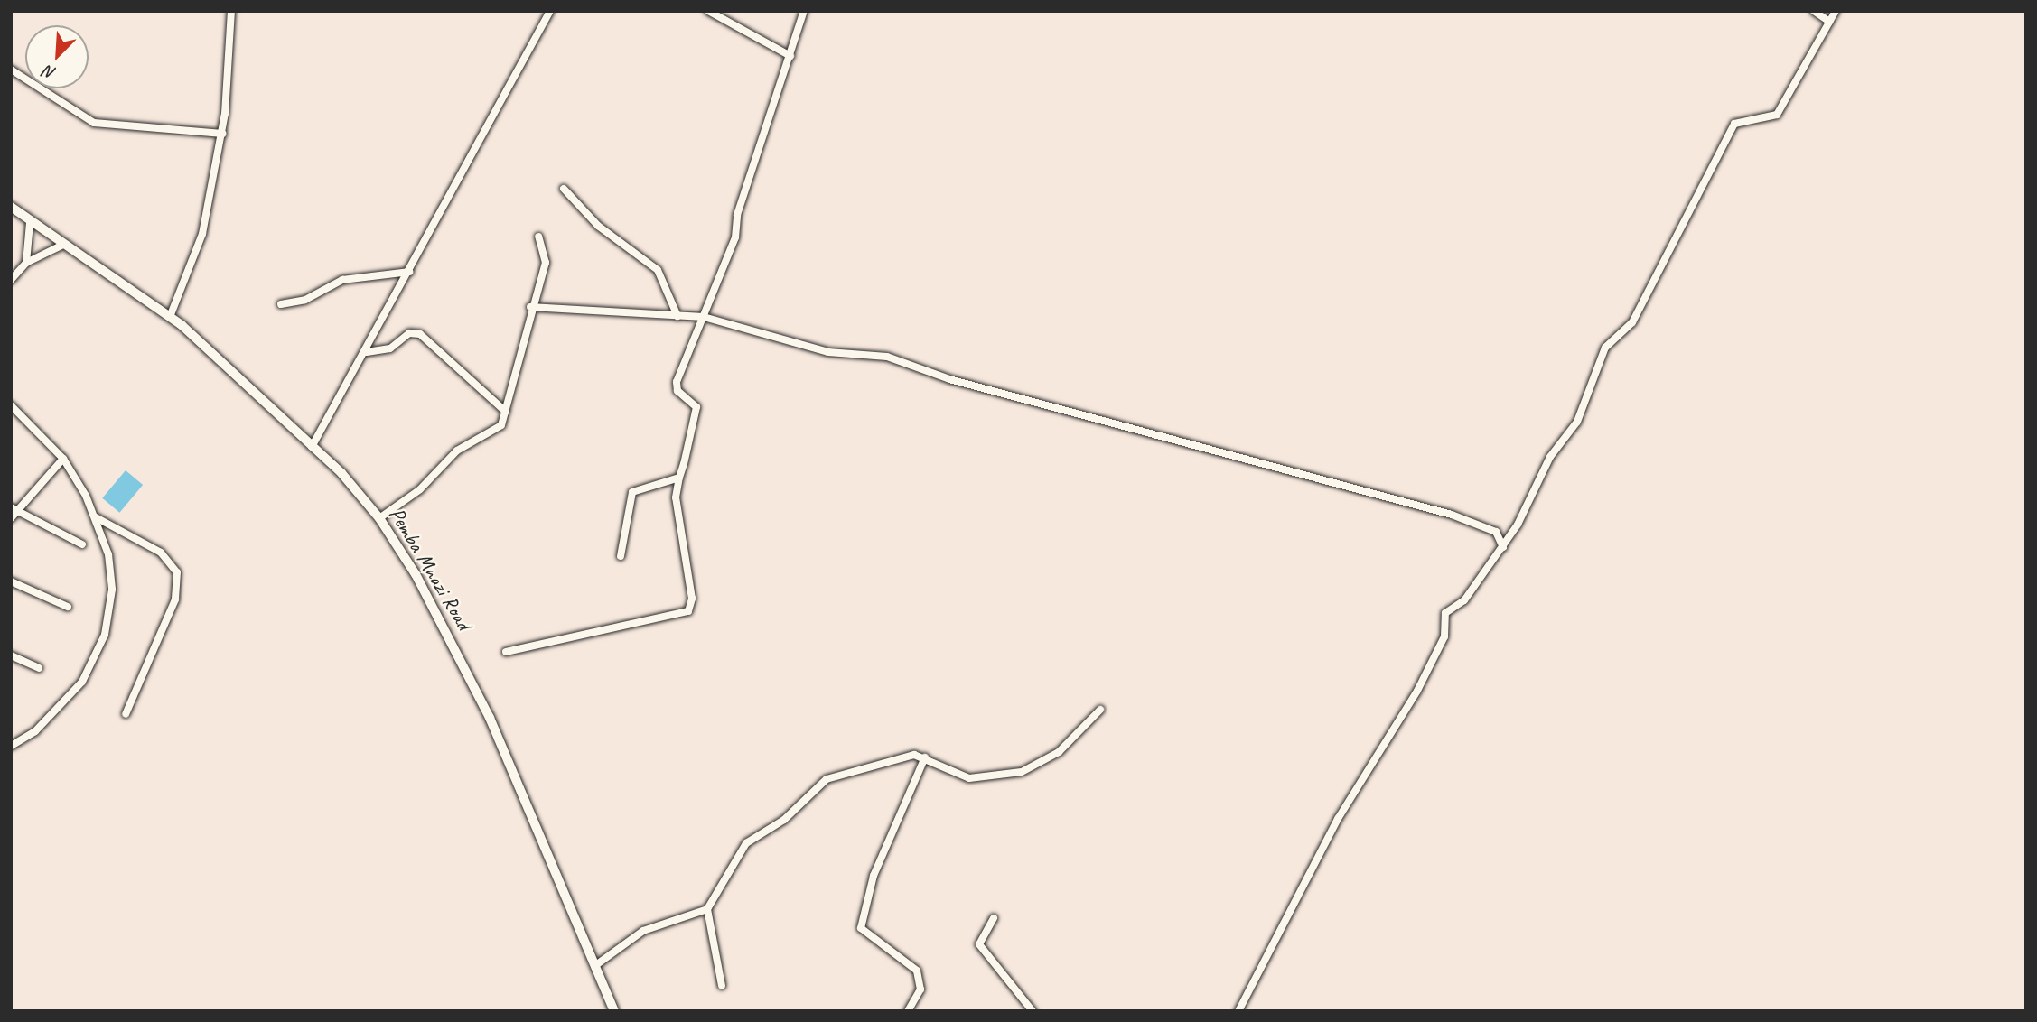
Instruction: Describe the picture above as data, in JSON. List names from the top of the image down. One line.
{"streets":{"main road":["Pemba Mnazi Road"]},"north":"bottom left"}
